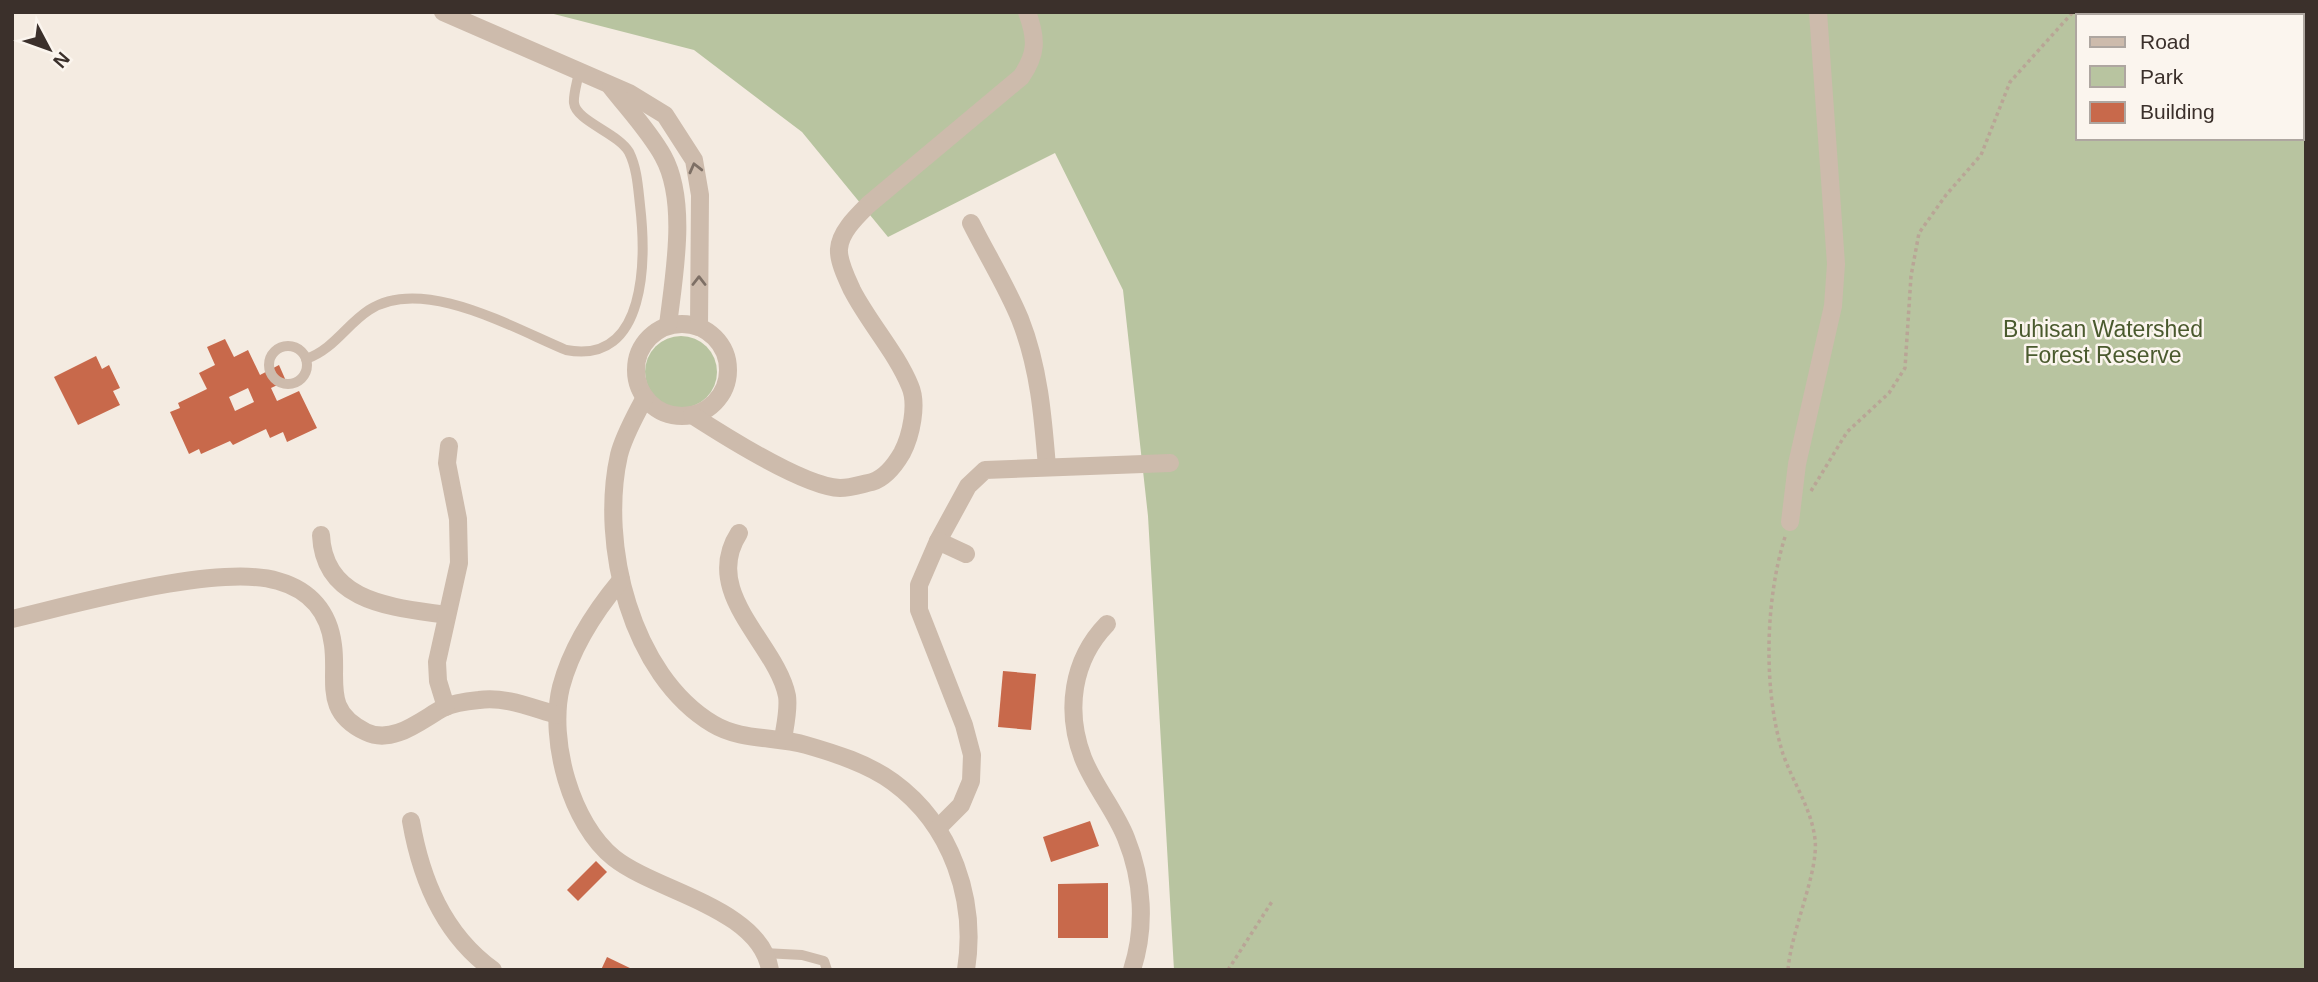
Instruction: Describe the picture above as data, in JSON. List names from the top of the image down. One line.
{"parks":["Buhisan Watershed Forest Reserve"],"legend":["Road","Park","Building"],"north":"bottom right"}
